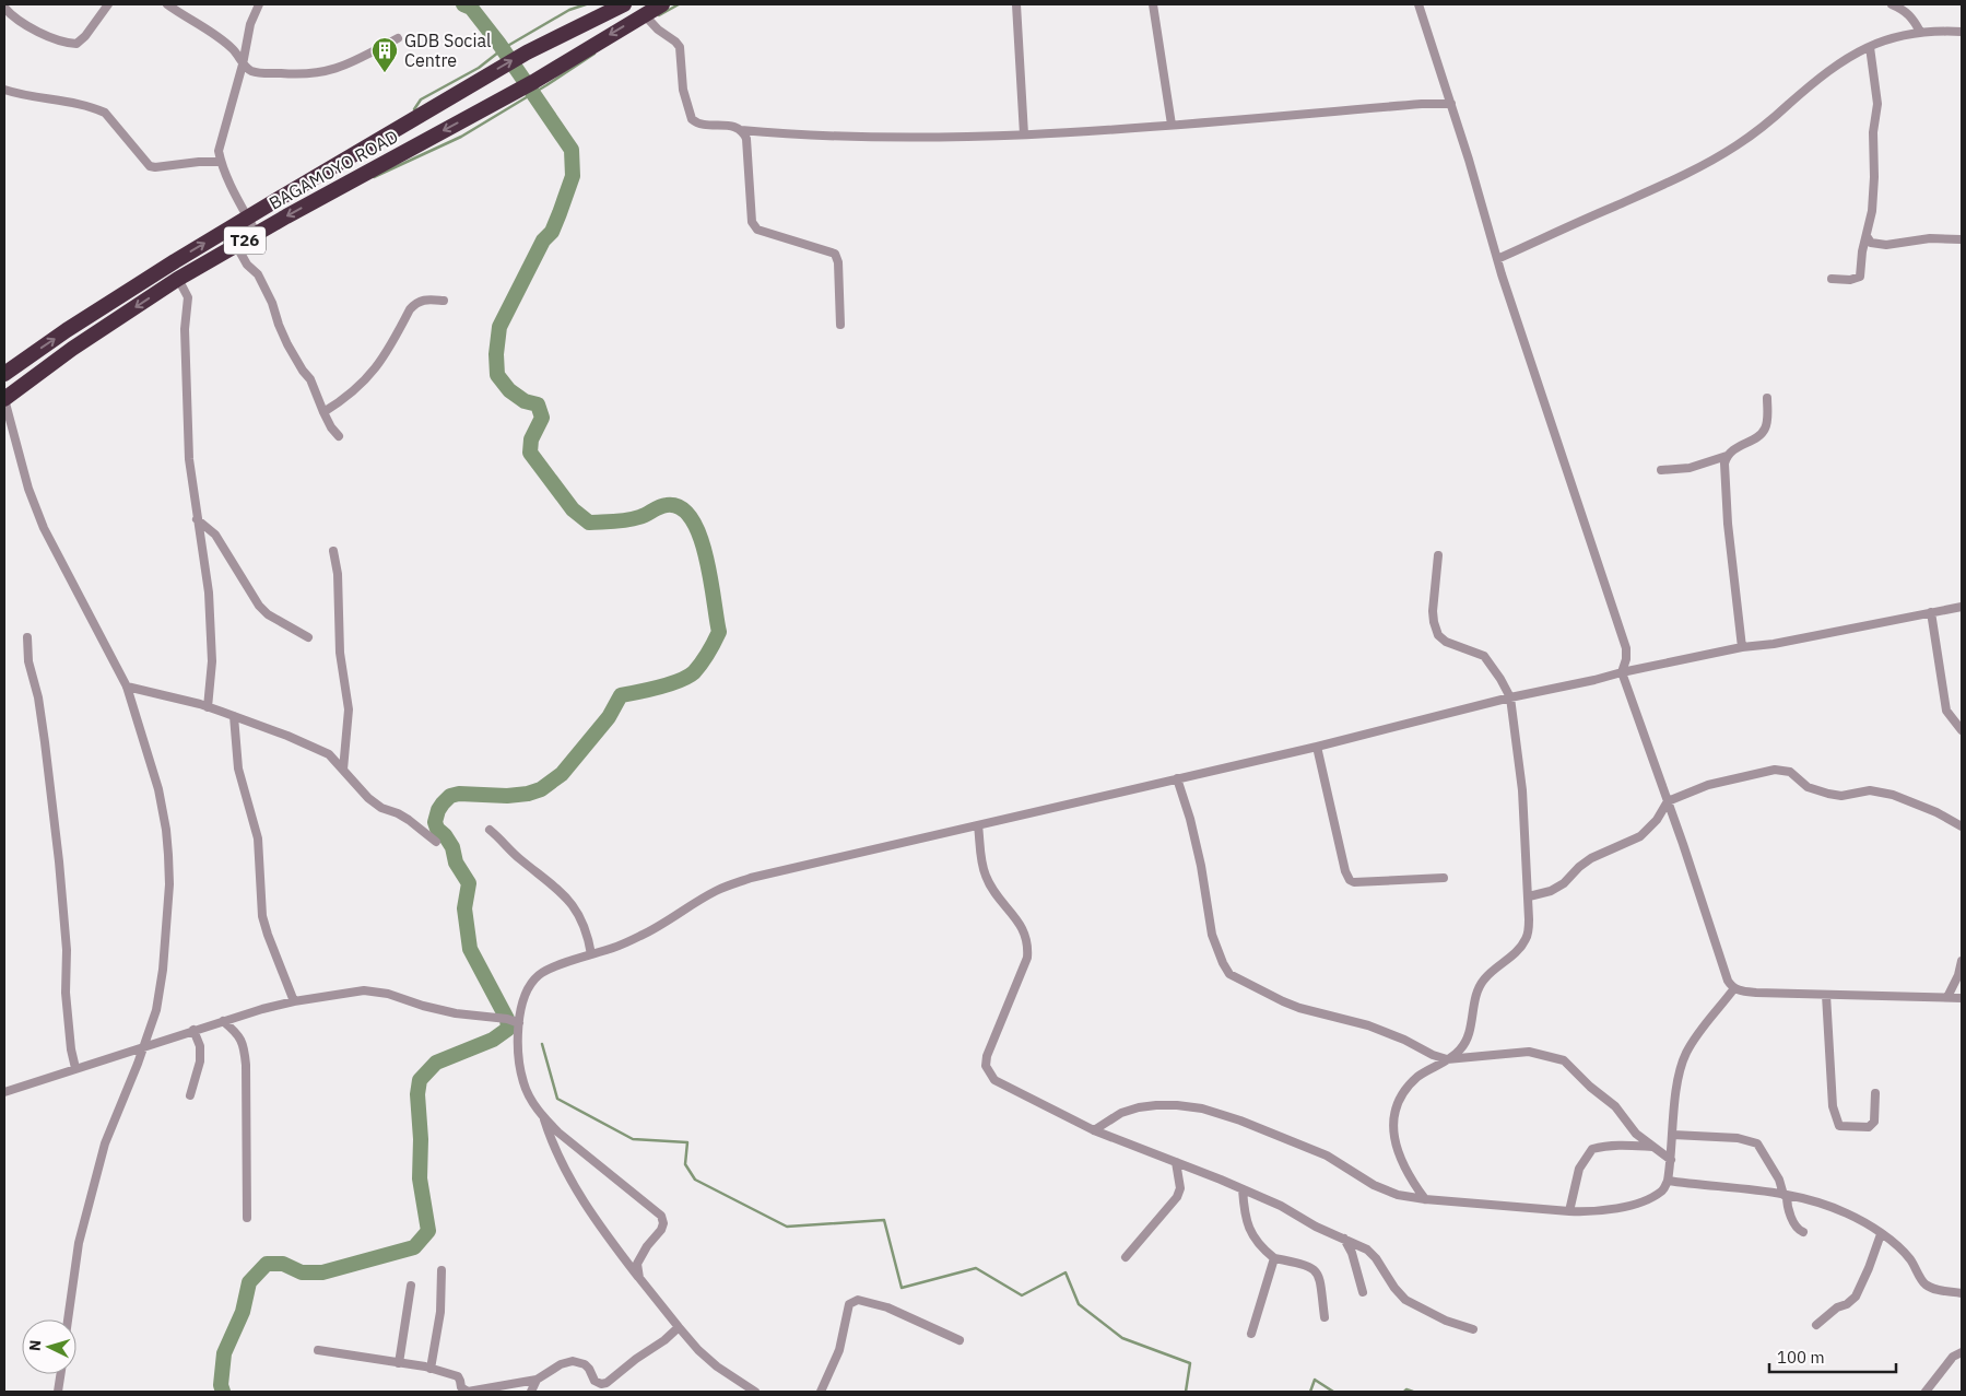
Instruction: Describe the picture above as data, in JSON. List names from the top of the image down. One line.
{"streets":{"highway":["BAGAMOYO ROAD","T26"]},"places":{"building":["GDB Social Centre"]},"scale_bar":"100 m","north":"left"}
